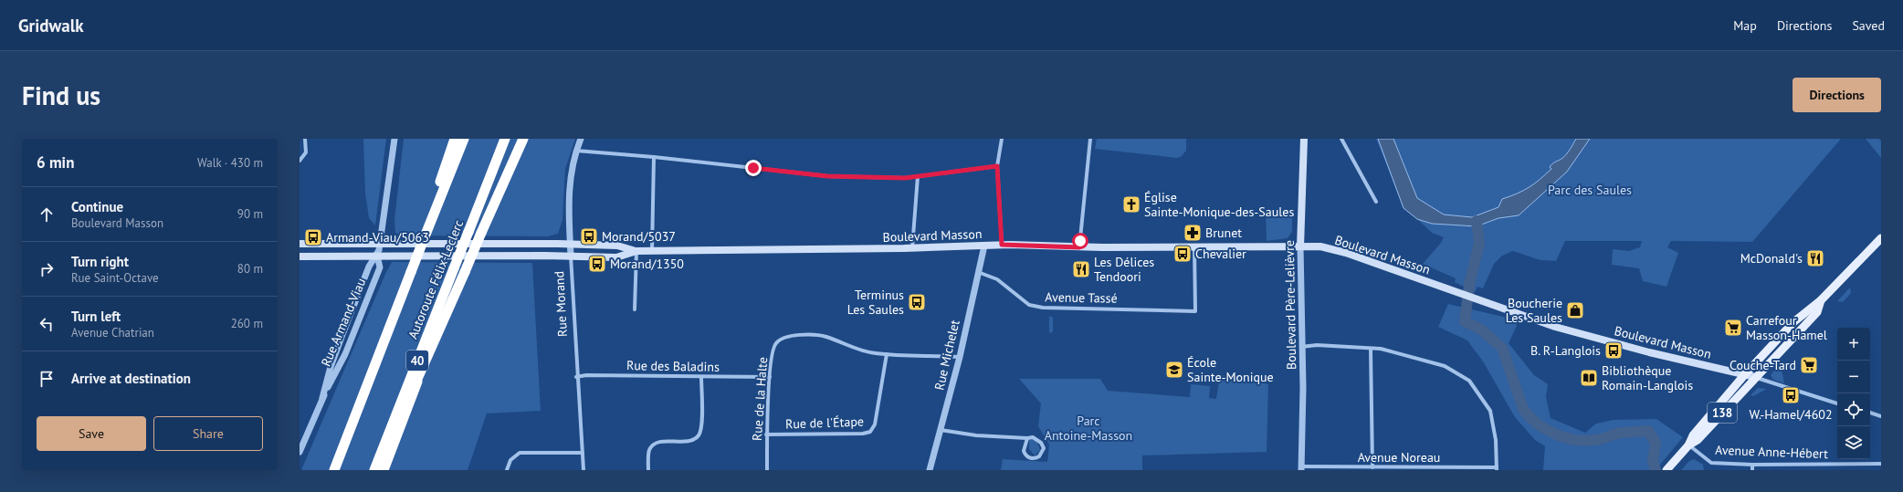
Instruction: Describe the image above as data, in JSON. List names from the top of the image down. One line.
{"streets":{"highway":["Autoroute Félix-Leclerc","40"],"main road":["Boulevard Masson","Boulevard Père-Lelièvre","138"],"street":["Avenue Tassé","Rue Morand","Rue Armand-Viau","Rue Michelet","Rue des Baladins","Rue de la Halte","Rue de l'Étape","Avenue Anne-Hébert","Avenue Noreau"]},"crossings":[["Boulevard Masson","Avenue Tassé"],["Boulevard Masson","Rue Morand"],["Boulevard Masson","Boulevard Père-Lelièvre"],["Boulevard Masson","Rue Armand-Viau"],["Boulevard Masson","Rue Michelet"],["Boulevard Masson","138"],["Avenue Tassé","Rue Michelet"],["Rue Morand","Rue des Baladins"],["Boulevard Père-Lelièvre","Avenue Noreau"],["Rue Michelet","Rue de la Halte"],["Rue des Baladins","Rue de la Halte"],["Rue de la Halte","Rue de l'Étape"],["138","Avenue Anne-Hébert"]],"parks":["Parc des Saules","Parc Antoine-Masson"],"places":{"church":["Église Sainte-Monique-des-Saules"],"pharmacy":["Brunet"],"bus stop":["Morand/5037","Armand-Viau/5063","Chevalier","Morand/1350","Terminus Les Saules","B. R-Langlois","W.-Hamel/4602"],"restaurant":["McDonald's","Les Délices Tendoori"],"shop":["Boucherie Les Saules"],"supermarket":["Carrefour Masson-Hamel","Couche-Tard"],"school or university":["École Sainte-Monique"],"library":["Bibliothèque Romain-Langlois"]},"page":{"header":"Gridwalk","nav":["Map","Directions","Saved"],"buttons":["Directions",["Save","Share"]],"title":"Find us","heading":["6 min","Walk · 430 m"],"list":[["Continue","Boulevard Masson","90 m"],["Turn right","Rue Saint-Octave","80 m"],["Turn left","Avenue Chatrian","260 m"],"Arrive at destination"],"map_buttons":["+","−"]}}
